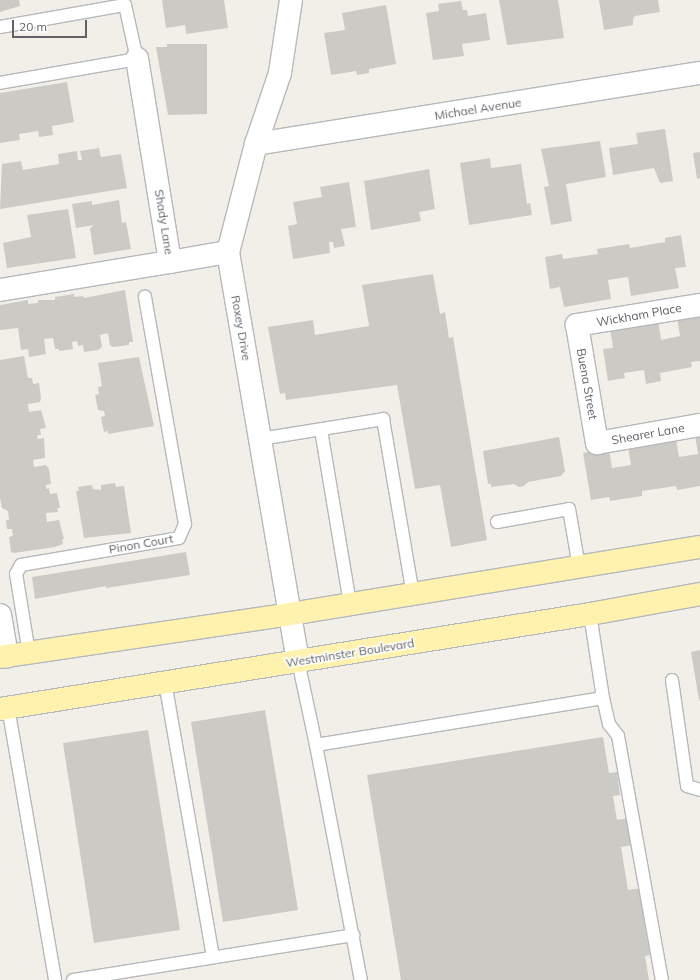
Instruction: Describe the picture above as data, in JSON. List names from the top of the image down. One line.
{"streets":{"main road":["Westminster Boulevard"],"street":["Michael Avenue","Shady Lane","Wickham Place","Roxey Drive","Buena Street","Shearer Lane"],"lane":["Pinon Court"]},"crossings":[["Michael Avenue","Roxey Drive"],["Wickham Place","Buena Street"],["Roxey Drive","Westminster Boulevard"],["Buena Street","Shearer Lane"]],"scale_bar":"20 m"}
